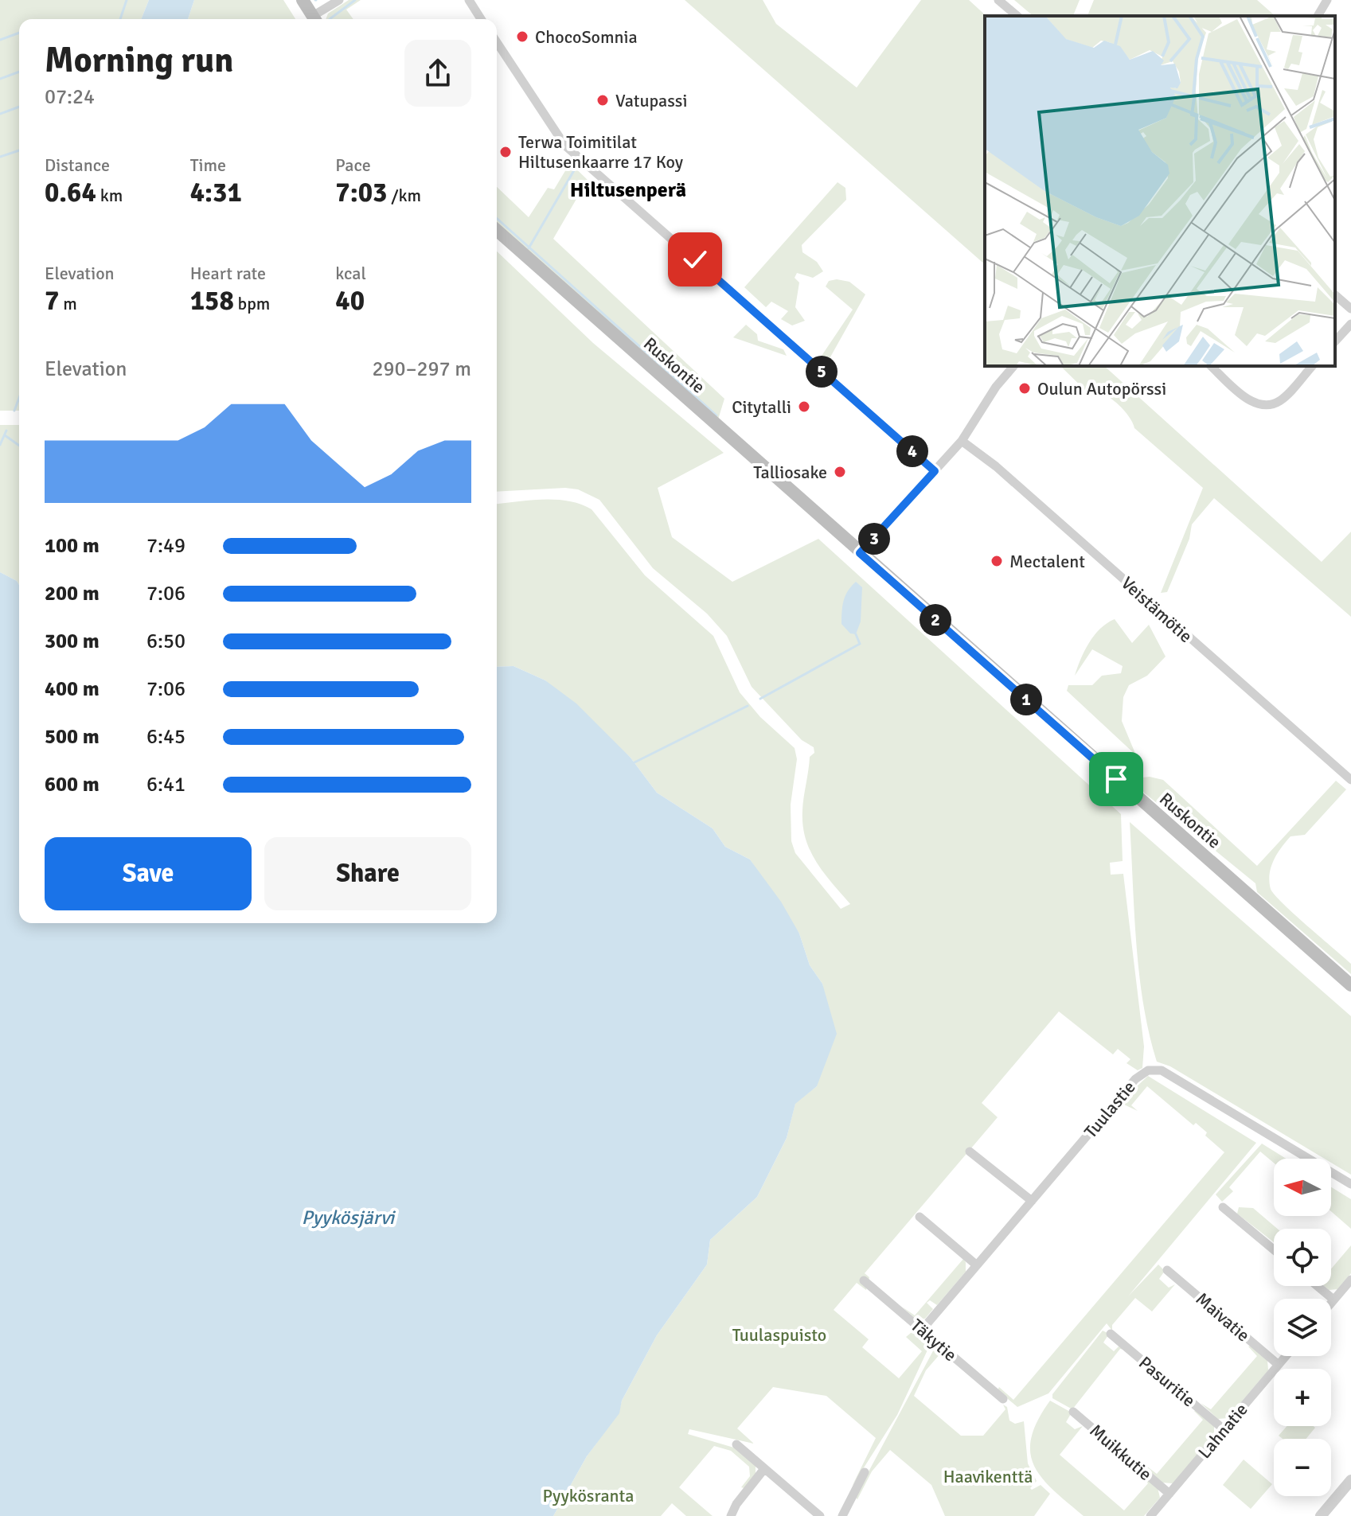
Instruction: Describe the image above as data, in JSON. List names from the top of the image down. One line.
{"streets":{"main road":["Ruskontie"],"street":["Veistämötie","Tuulastie","Maivatie","Täkytie","Pasuritie","Lahnatie","Muikkutie"]},"crossings":[["Tuulastie","Täkytie"],["Maivatie","Lahnatie"],["Pasuritie","Lahnatie"],["Lahnatie","Muikkutie"]],"districts":["Hiltusenperä"],"water":["Pyykösjärvi"],"parks":["Tuulaspuisto","Haavikenttä","Pyykösranta"],"places":["ChocoSomnia","Vatupassi","Terwa Toimitilat Hiltusenkaarre 17 Koy","Oulun Autopörssi","Citytalli","Talliosake","Mectalent"],"north":"left","page":{"heading":["Morning run","07:24"],"stats":[["Distance","0.64 km"],["Time","4:31"],["Pace","7:03 /km"],["Elevation","7 m"],["Heart rate","158 bpm"],["kcal","40"]],"chart":["Elevation","290–297 m"],"pins":["5","4","3","2","1"],"list":[{"name":"100 m","note":"7:49"},{"name":"200 m","note":"7:06"},{"name":"300 m","note":"6:50"},{"name":"400 m","note":"7:06"},{"name":"500 m","note":"6:45"},{"name":"600 m","note":"6:41"}],"buttons":["Save","Share"],"map_buttons":["+","−"]}}
